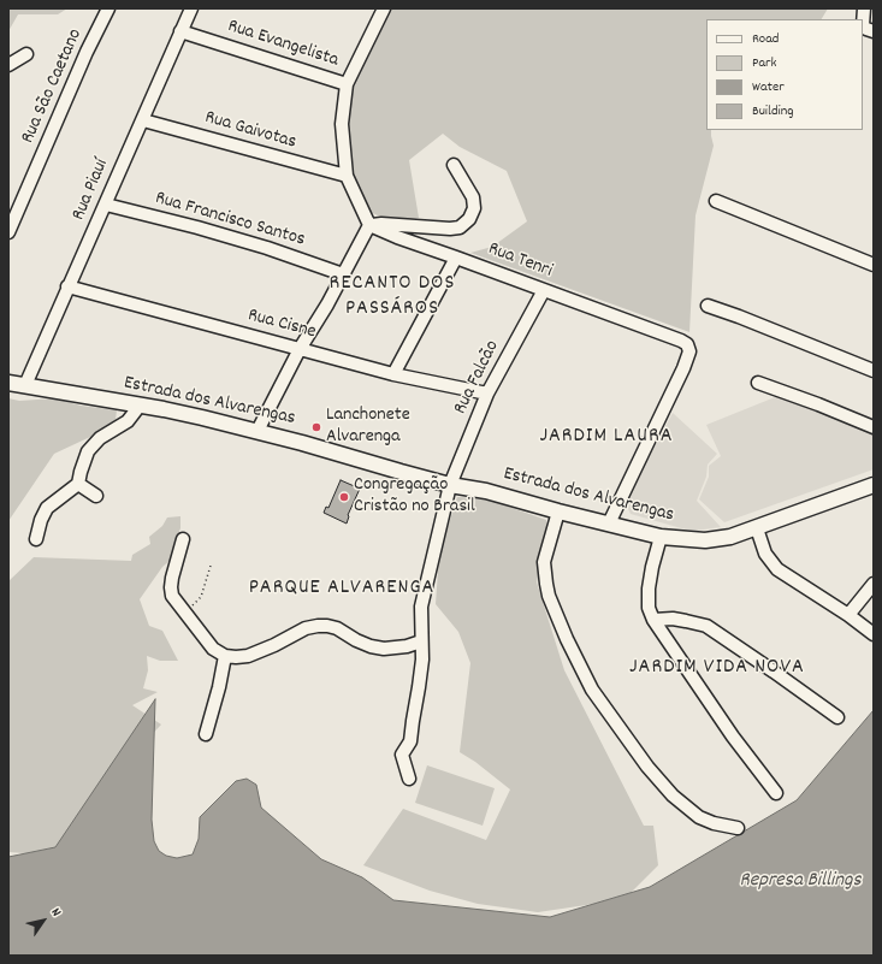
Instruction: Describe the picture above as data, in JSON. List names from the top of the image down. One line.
{"streets":{"main road":["Estrada dos Alvarengas"],"street":["Rua Evangelista","Rua São Caetano","Rua Gaivotas","Rua Piauí","Rua Francisco Santos","Rua Tenri","Rua Cisne","Rua Falcão"]},"crossings":[["Rua Evangelista","Rua Piauí"],["Rua Gaivotas","Rua Piauí"],["Rua Piauí","Rua Francisco Santos"],["Rua Piauí","Rua Cisne"],["Rua Piauí","Estrada dos Alvarengas"],["Rua Tenri","Rua Falcão"],["Rua Tenri","Estrada dos Alvarengas"],["Rua Cisne","Rua Falcão"],["Rua Falcão","Estrada dos Alvarengas"]],"districts":["RECANTO DOS PASSÁROS","JARDIM LAURA","PARQUE ALVARENGA","JARDIM VIDA NOVA"],"water":["Represa Billings"],"places":["Lanchonete Alvarenga","Congregação Cristão no Brasil"],"legend":["Road","Park","Water","Building"],"north":"top right"}
